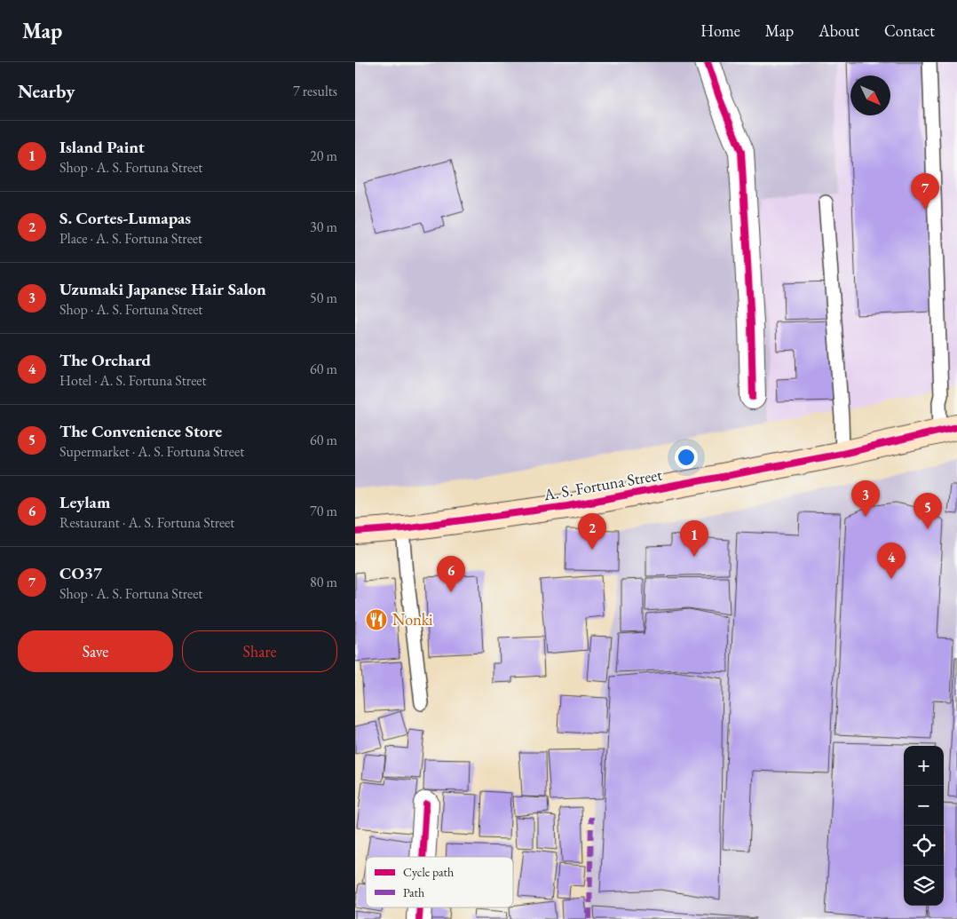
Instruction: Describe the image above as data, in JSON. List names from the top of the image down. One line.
{"streets":{"main road":["A. S. Fortuna Street"]},"places":{"restaurant":["Nonki"]},"legend":["Cycle path","Path"],"north":"bottom right","page":{"header":"Map","nav":["Home","Map","About","Contact"],"heading":["Nearby","7 results"],"list":[{"mark":"1","name":"Island Paint","note":"Shop · A. S. Fortuna Street","value":"20 m"},{"mark":"2","name":"S. Cortes-Lumapas","note":"Place · A. S. Fortuna Street","value":"30 m"},{"mark":"3","name":"Uzumaki Japanese Hair Salon","note":"Shop · A. S. Fortuna Street","value":"50 m"},{"mark":"4","name":"The Orchard","note":"Hotel · A. S. Fortuna Street","value":"60 m"},{"mark":"5","name":"The Convenience Store","note":"Supermarket · A. S. Fortuna Street","value":"60 m"},{"mark":"6","name":"Leylam","note":"Restaurant · A. S. Fortuna Street","value":"70 m"},{"mark":"7","name":"CO37","note":"Shop · A. S. Fortuna Street","value":"80 m"}],"pins":["7","3","5","2","1","4","6"],"buttons":["Save","Share"],"map_buttons":["+","−"]}}
